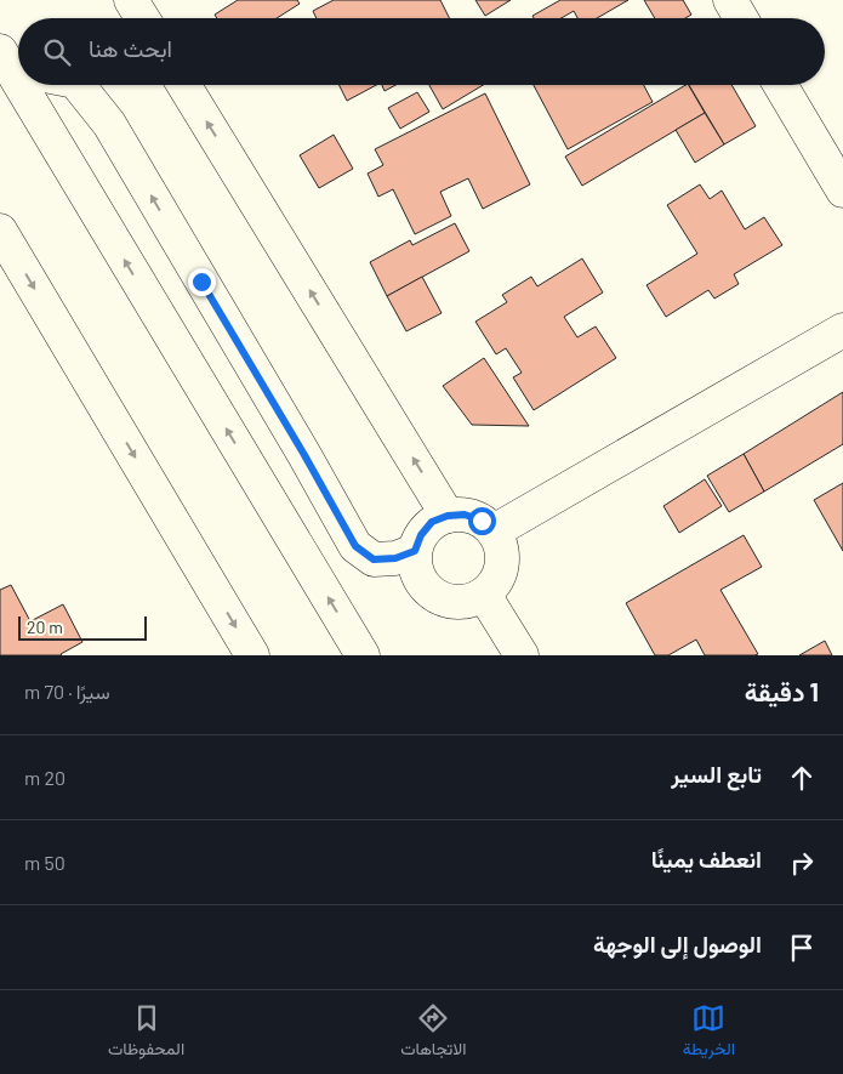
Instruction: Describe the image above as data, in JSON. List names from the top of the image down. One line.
{"scale_bar":"20 m","page":{"search":"ابحث هنا","scale":"20 m","heading":["1 دقيقة","سيرًا · 70 m"],"list":[["تابع السير","20 m"],["انعطف يمينًا","50 m"],"الوصول إلى الوجهة"],"nav":["الخريطة","الاتجاهات","المحفوظات"]}}
